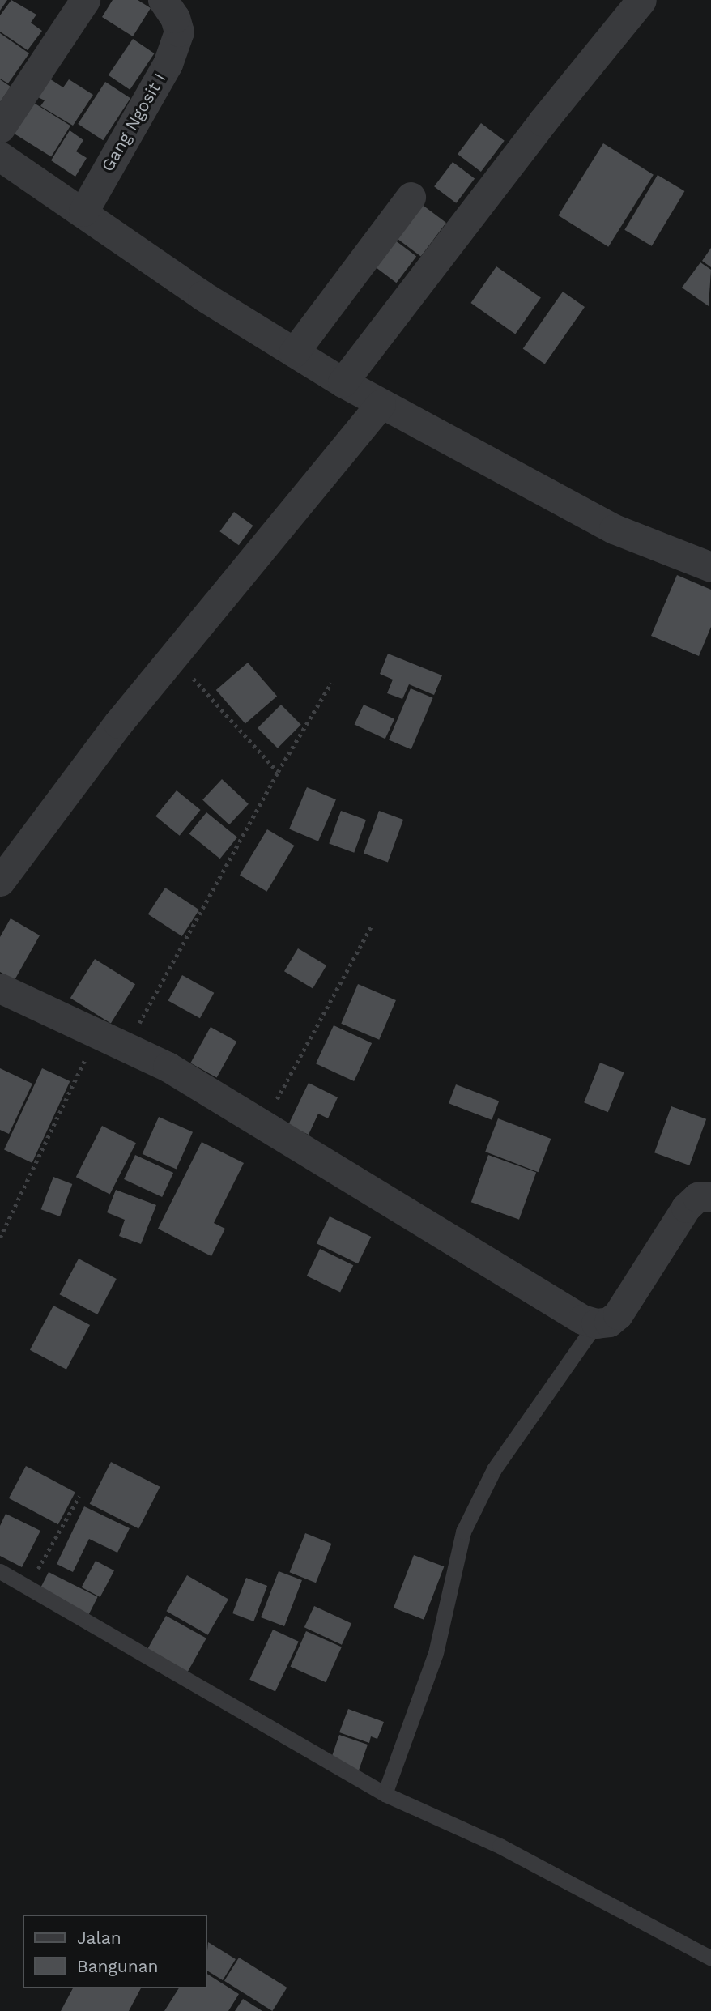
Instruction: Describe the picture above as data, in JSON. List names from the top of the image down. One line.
{"streets":{"street":["Gang Ngosit I"]},"legend":["Jalan","Bangunan"]}
